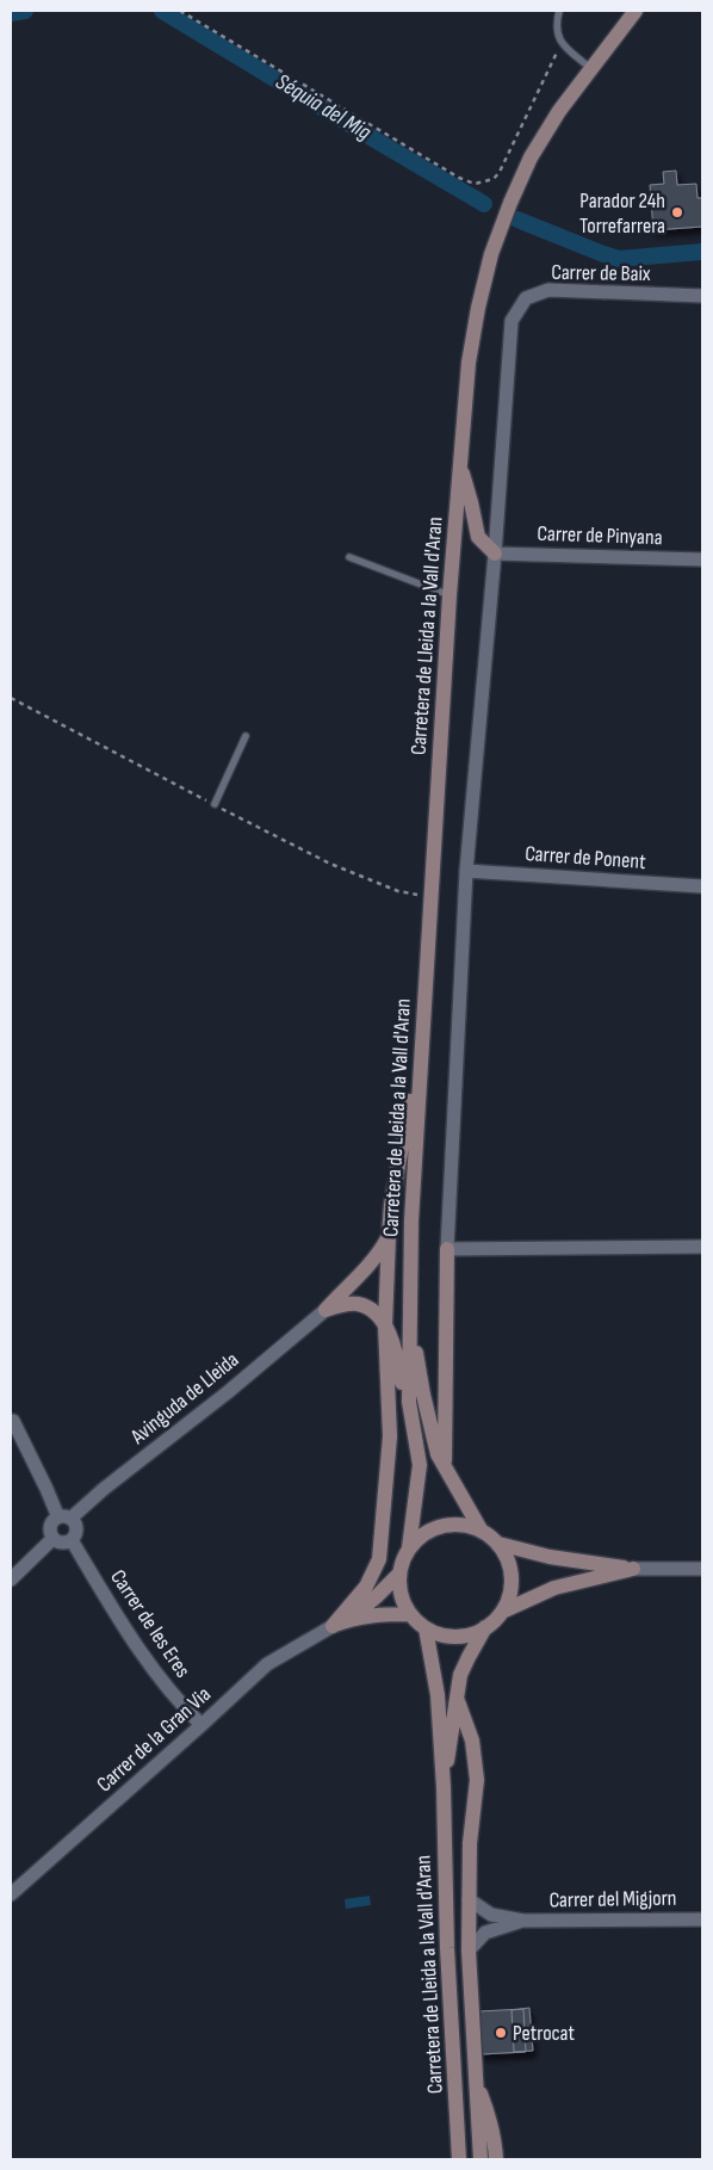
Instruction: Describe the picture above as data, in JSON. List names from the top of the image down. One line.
{"streets":{"main road":["Carretera de Lleida a la Vall d'Aran"],"street":["Carrer de Baix","Carrer de Pinyana","Carrer de Ponent","Avinguda de Lleida","Carrer de les Eres","Carrer de la Gran Via","Carrer del Migjorn"]},"crossings":[["Carrer de Baix","Carrer de Pinyana"],["Avinguda de Lleida","Carrer de les Eres"],["Carrer de les Eres","Carrer de la Gran Via"]],"water":["Séquia del Mig"],"places":["Parador 24h Torrefarrera","Petrocat"]}
